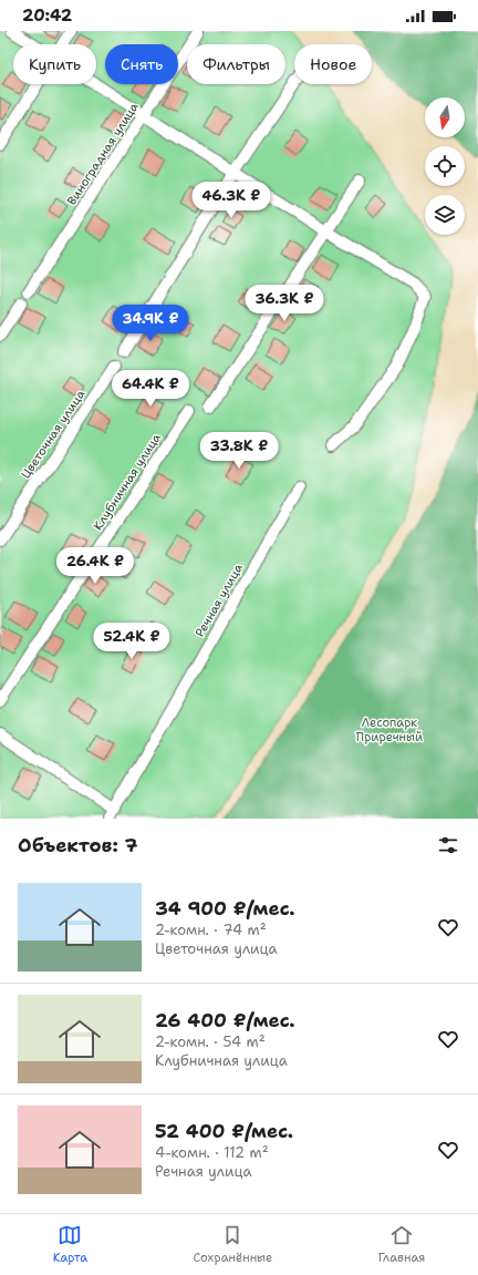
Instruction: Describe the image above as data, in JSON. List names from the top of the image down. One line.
{"streets":{"street":["Виноградная улица","Цветочная улица","Клубничная улица","Речная улица"]},"parks":["Лесопарк Приречный"],"north":"bottom","page":{"status":"20:42","chip":["Купить","Снять","Фильтры","Новое"],"price":["46.3K ₽","36.3K ₽","34.9K ₽","64.4K ₽","33.8K ₽","26.4K ₽","52.4K ₽"],"heading":"Объектов: 7","list":[{"name":"34 900 ₽/мес.","note":"2-комн. · 74 m² · Цветочная улица"},{"name":"26 400 ₽/мес.","note":"2-комн. · 54 m² · Клубничная улица"},{"name":"52 400 ₽/мес.","note":"4-комн. · 112 m² · Речная улица"}],"tabs":["Карта","Сохранённые","Главная"]}}
